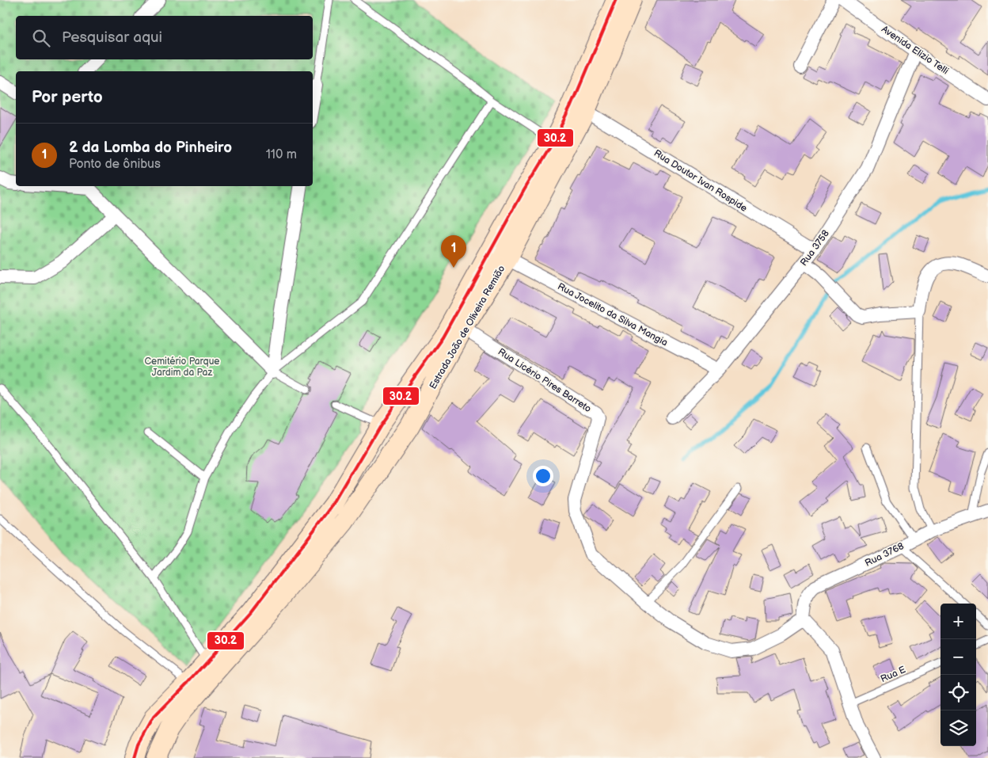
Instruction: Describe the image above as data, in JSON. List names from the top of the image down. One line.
{"streets":{"main road":["Estrada João de Oliveira Remião"],"street":["Avenida Elizio Telli","Rua Doutor Ivan Rospide","Rua 3758","Rua Jocelito da Silva Mangia","Rua Licério Pires Barreto","Rua 3768"],"lane":["Rua E"]},"crossings":[["Avenida Elizio Telli","Rua 3758"],["Rua Doutor Ivan Rospide","Rua 3758"],["Rua Doutor Ivan Rospide","Estrada João de Oliveira Remião"],["Rua 3758","Rua Jocelito da Silva Mangia"],["Rua Jocelito da Silva Mangia","Estrada João de Oliveira Remião"],["Estrada João de Oliveira Remião","Rua Licério Pires Barreto"],["Rua Licério Pires Barreto","Rua 3768"]],"parks":["Cemitério Parque Jardim da Paz"],"lines":["transit line 30.2"],"page":{"search":"Pesquisar aqui","heading":"Por perto","list":[{"mark":"1","name":"2 da Lomba do Pinheiro","note":"Ponto de ônibus","value":"110 m"}],"pins":"1","map_buttons":["+","−"]}}
